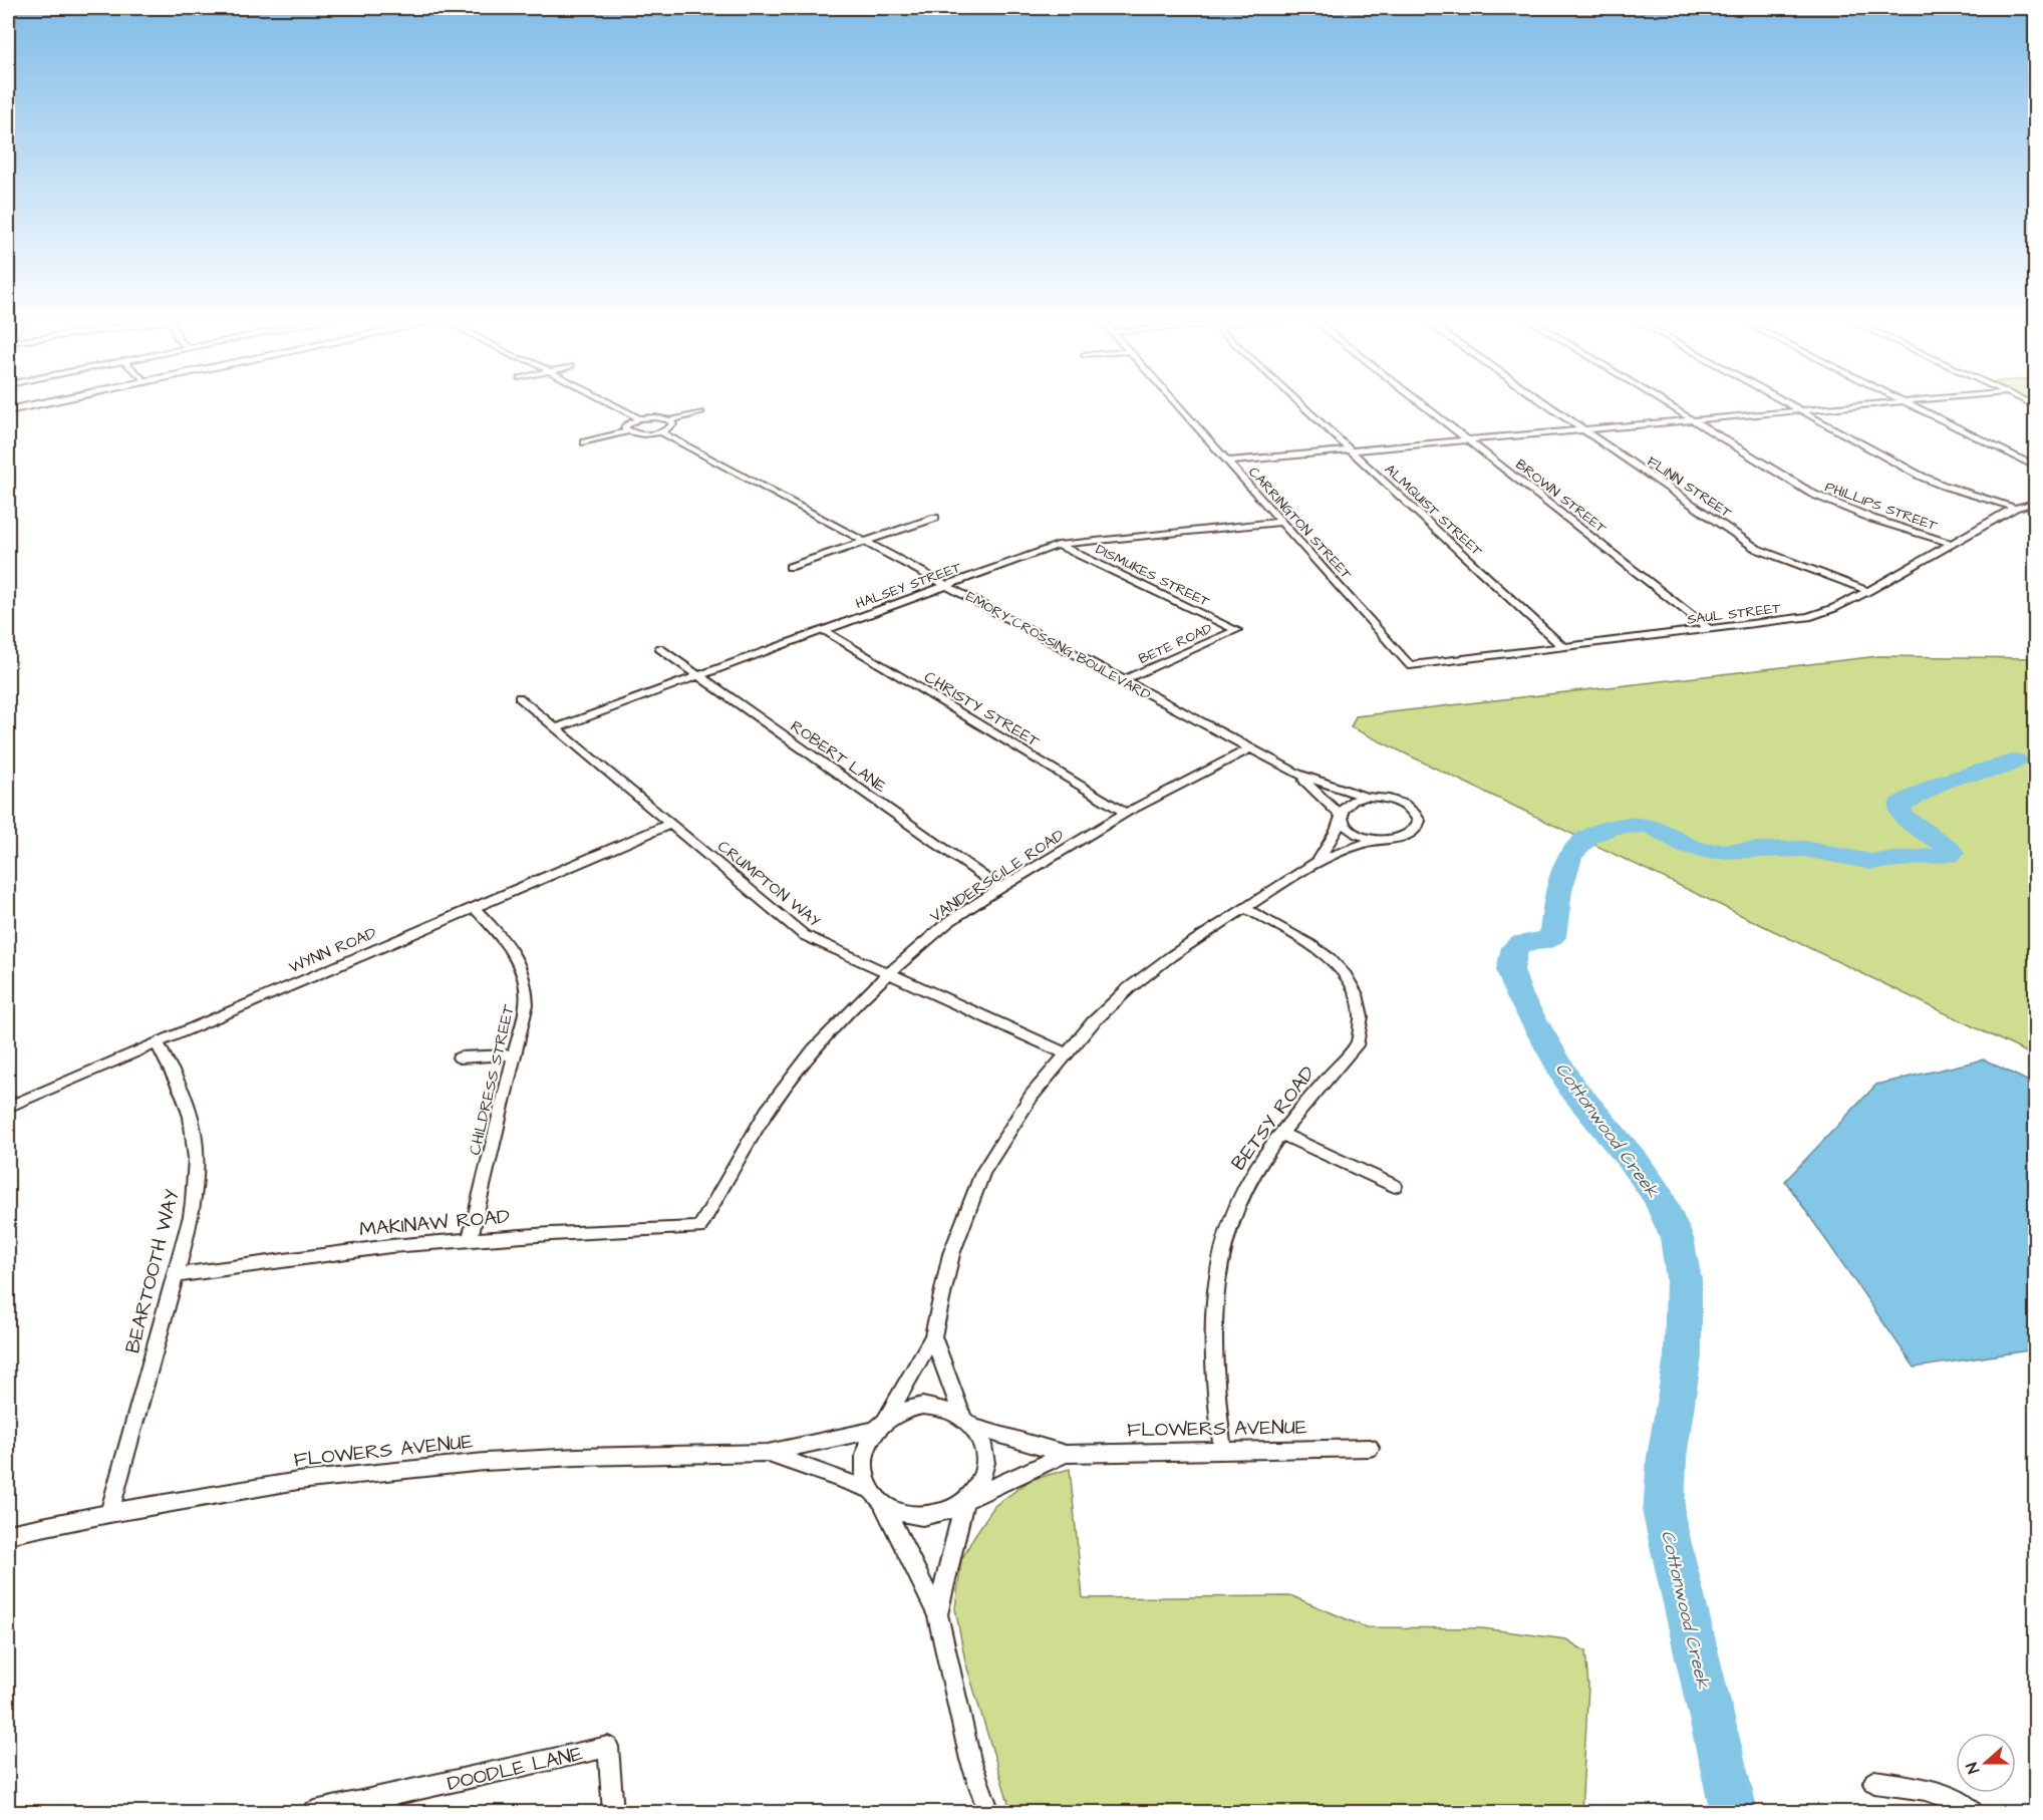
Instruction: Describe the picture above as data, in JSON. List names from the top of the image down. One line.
{"streets":{"street":["FLINN STREET","BROWN STREET","PHILLIPS STREET","ALMQUIST STREET","CARRINGTON STREET","DISMUKES STREET","HALSEY STREET","SAUL STREET","BETE ROAD","EMORY CROSSING BOULEVARD","CHRISTY STREET","ROBERT LANE","VANDERSCILE ROAD","CRUMPTON WAY","WYNN ROAD","CHILDRESS STREET","BETSY ROAD","MAKINAW ROAD","BEARTOOTH WAY","FLOWERS AVENUE","DOODLE LANE"]},"crossings":[["FLINN STREET","SAUL STREET"],["BROWN STREET","SAUL STREET"],["PHILLIPS STREET","SAUL STREET"],["ALMQUIST STREET","SAUL STREET"],["CARRINGTON STREET","HALSEY STREET"],["CARRINGTON STREET","SAUL STREET"],["DISMUKES STREET","HALSEY STREET"],["DISMUKES STREET","BETE ROAD"],["HALSEY STREET","EMORY CROSSING BOULEVARD"],["HALSEY STREET","CHRISTY STREET"],["HALSEY STREET","ROBERT LANE"],["HALSEY STREET","CRUMPTON WAY"],["BETE ROAD","EMORY CROSSING BOULEVARD"],["EMORY CROSSING BOULEVARD","VANDERSCILE ROAD"],["CHRISTY STREET","VANDERSCILE ROAD"],["ROBERT LANE","VANDERSCILE ROAD"],["VANDERSCILE ROAD","CRUMPTON WAY"],["VANDERSCILE ROAD","MAKINAW ROAD"],["CRUMPTON WAY","WYNN ROAD"],["WYNN ROAD","CHILDRESS STREET"],["WYNN ROAD","BEARTOOTH WAY"],["CHILDRESS STREET","MAKINAW ROAD"],["BETSY ROAD","FLOWERS AVENUE"],["MAKINAW ROAD","BEARTOOTH WAY"],["BEARTOOTH WAY","FLOWERS AVENUE"]],"water":["Cottonwood Creek"],"north":"left"}
